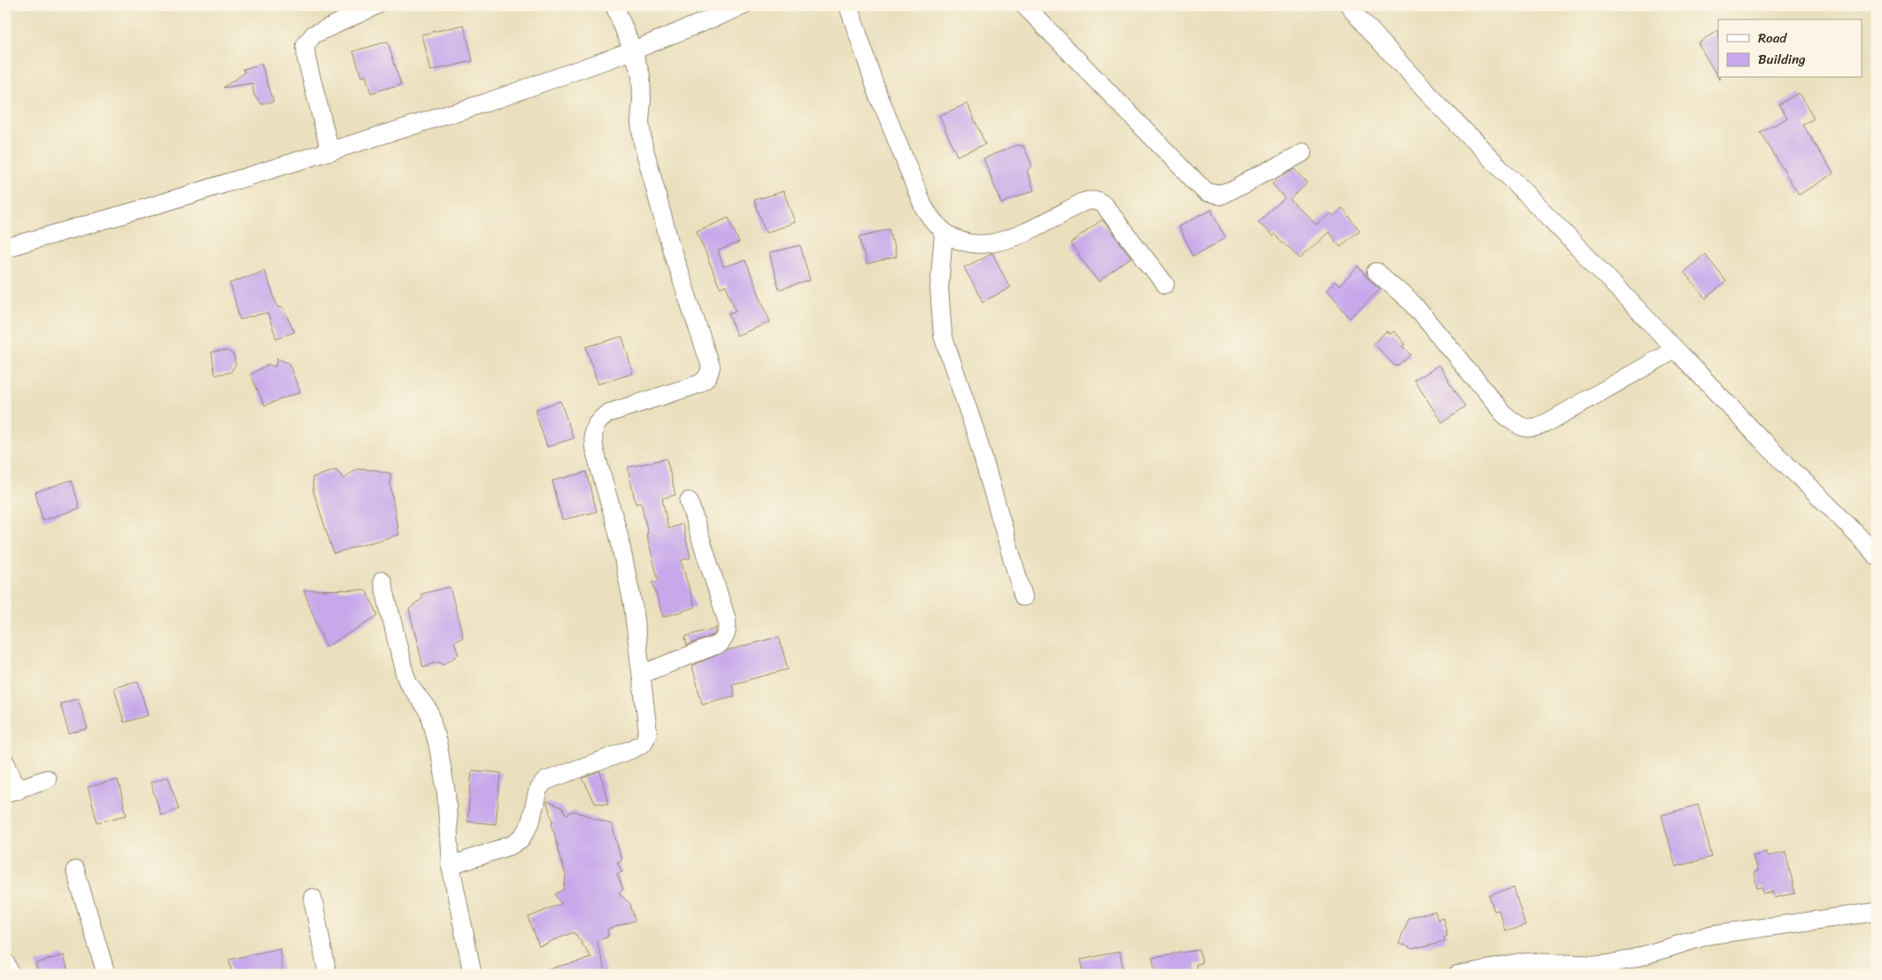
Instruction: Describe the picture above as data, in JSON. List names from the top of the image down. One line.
{"legend":["Road","Building"]}
